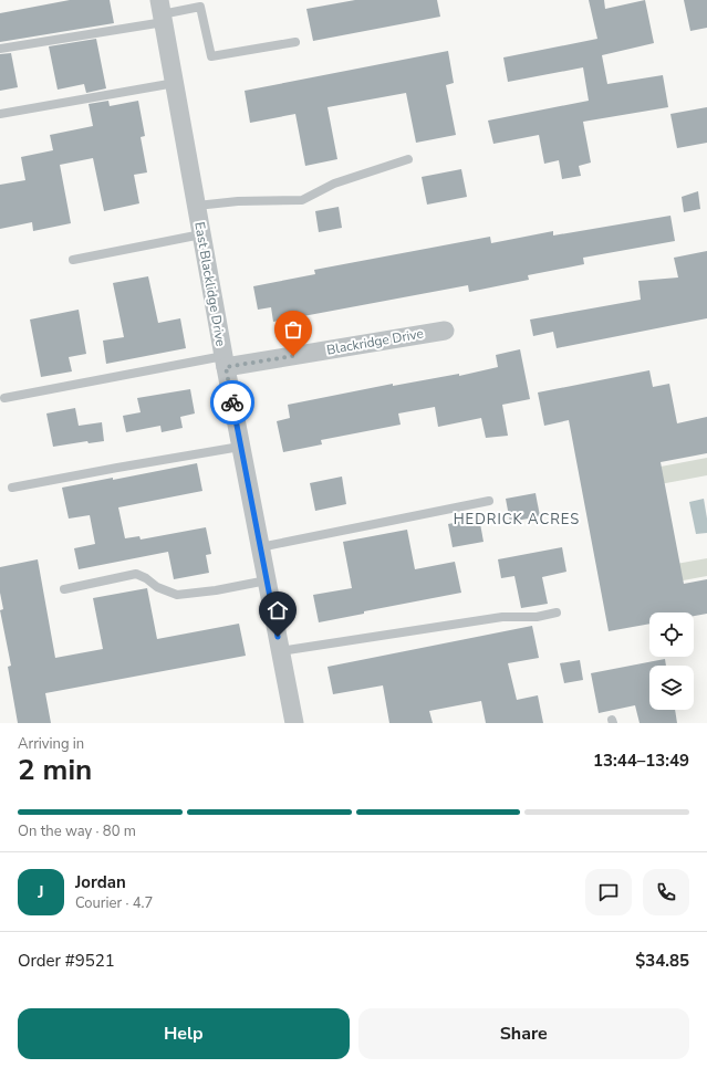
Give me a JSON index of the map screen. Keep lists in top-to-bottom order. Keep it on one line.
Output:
{"streets":{"street":["East Blacklidge Drive","Blackridge Drive"]},"crossings":[["East Blacklidge Drive","Blackridge Drive"]],"districts":["HEDRICK ACRES"],"page":{"heading":["2 min","Arriving in","13:44–13:49"],"panel":["Jordan","Courier · 4.7","Order #9521","$34.85"],"bar":"On the way · 80 m","round":"J","buttons":["Help","Share"]}}
